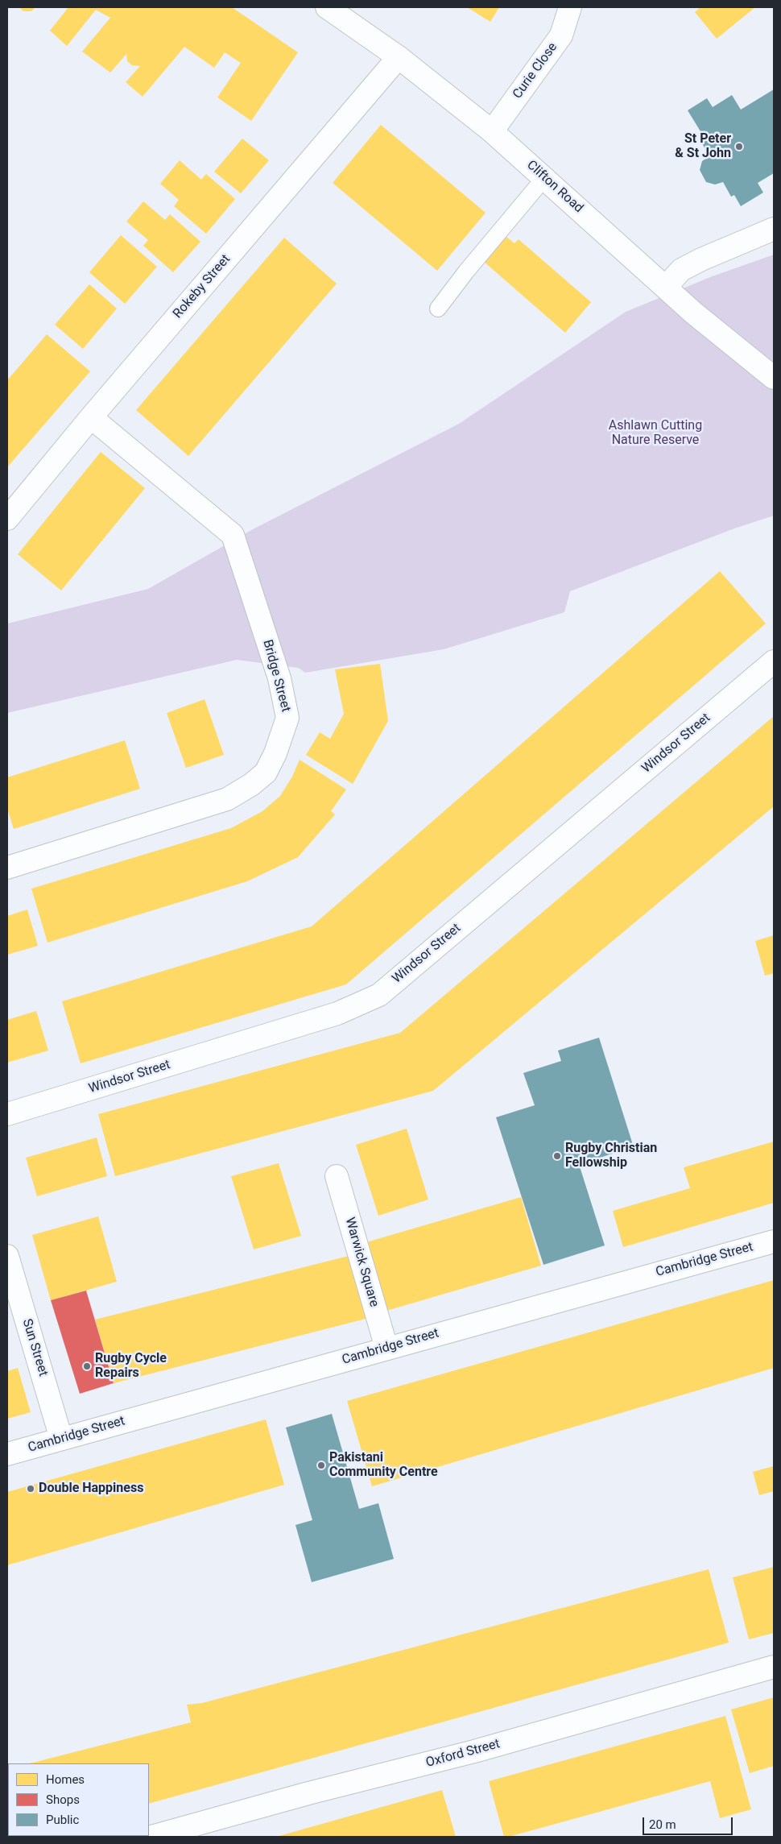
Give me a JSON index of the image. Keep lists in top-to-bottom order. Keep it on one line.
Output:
{"streets":{"street":["Curie Close","Clifton Road","Rokeby Street","Bridge Street","Windsor Street","Cambridge Street","Warwick Square","Sun Street","Oxford Street"]},"crossings":[["Curie Close","Clifton Road"],["Clifton Road","Rokeby Street"],["Rokeby Street","Bridge Street"],["Cambridge Street","Warwick Square"],["Cambridge Street","Sun Street"]],"parks":["Ashlawn Cutting Nature Reserve"],"places":["St Peter & St John","Rugby Christian Fellowship","Rugby Cycle Repairs","Pakistani Community Centre","Double Happiness"],"legend":["Homes","Shops","Public"],"scale_bar":"20 m"}
